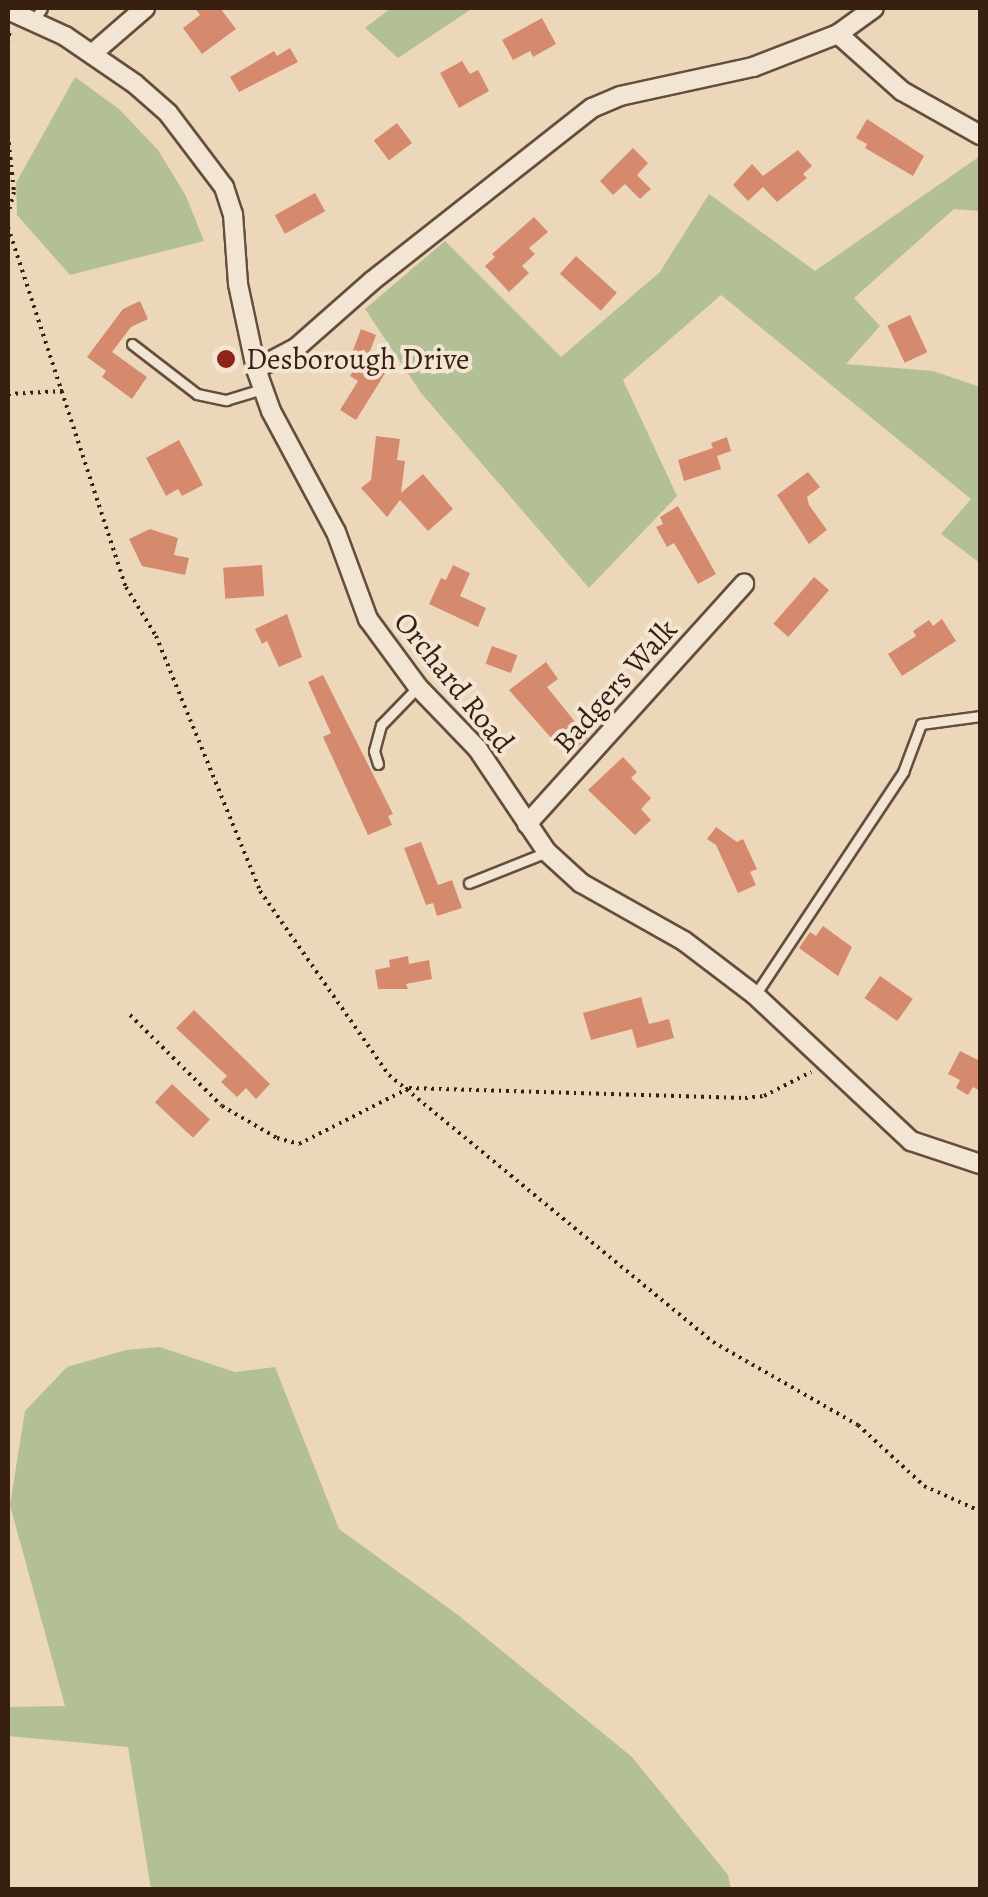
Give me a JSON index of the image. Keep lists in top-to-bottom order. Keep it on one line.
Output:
{"streets":{"street":["Orchard Road","Badgers Walk"]},"crossings":[["Orchard Road","Badgers Walk"]],"places":["Desborough Drive"]}
